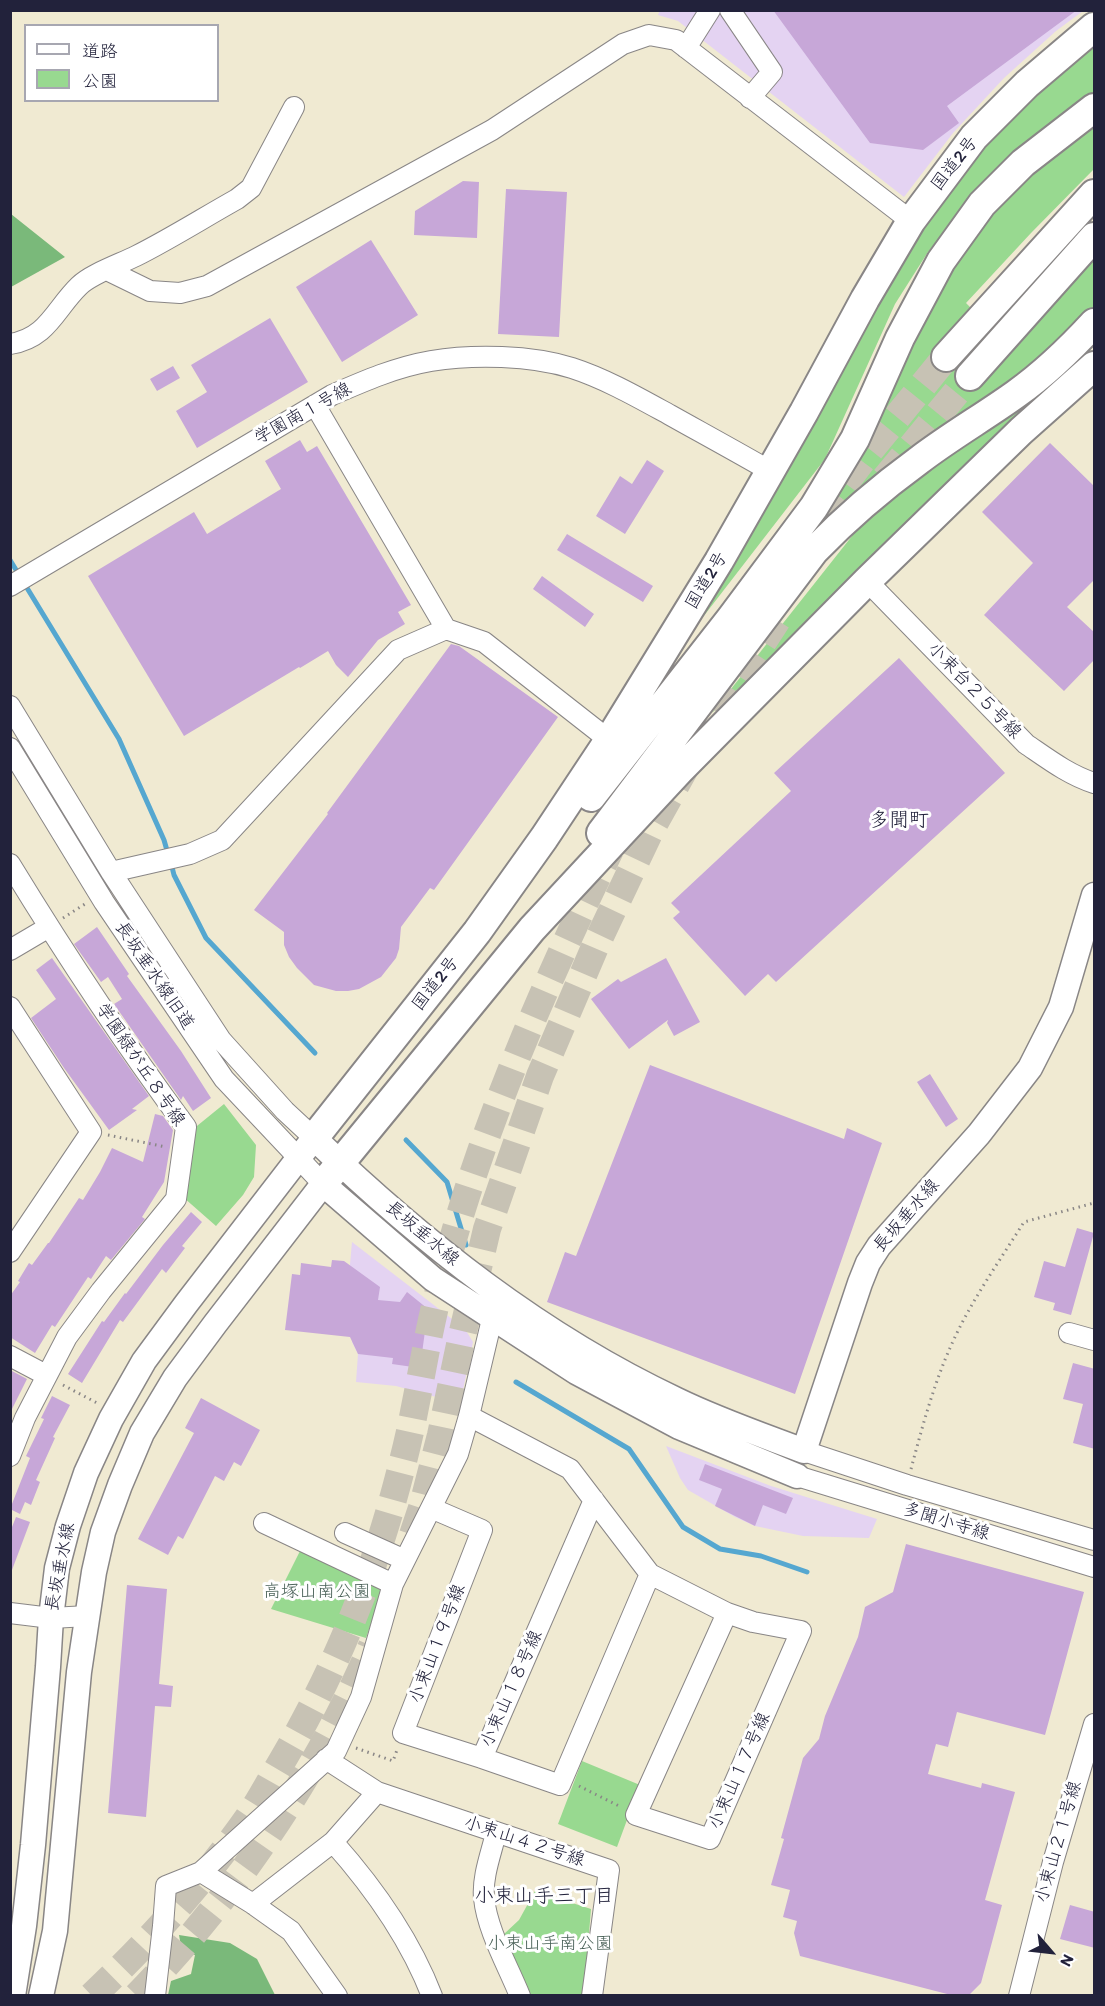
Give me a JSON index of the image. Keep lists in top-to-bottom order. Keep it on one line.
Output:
{"streets":{"highway":["国道2号"],"main road":["長坂垂水線"],"street":["学園南１号線","小束台２５号線","長坂垂水線旧道","学園緑が丘８号線","多聞小寺線","小束山１９号線","小束山１８号線","小束山１７号線","小束山４２号線","小束山２１号線"]},"crossings":[["国道2号","学園南１号線"],["国道2号","長坂垂水線旧道"],["国道2号","長坂垂水線"],["長坂垂水線旧道","長坂垂水線"],["長坂垂水線","多聞小寺線"],["小束山１９号線","小束山１８号線"],["小束山１８号線","小束山１７号線"]],"districts":["多聞町","小束山手三丁目"],"parks":["高塚山南公園","小束山手南公園"],"legend":["道路","公園"],"north":"bottom right"}
